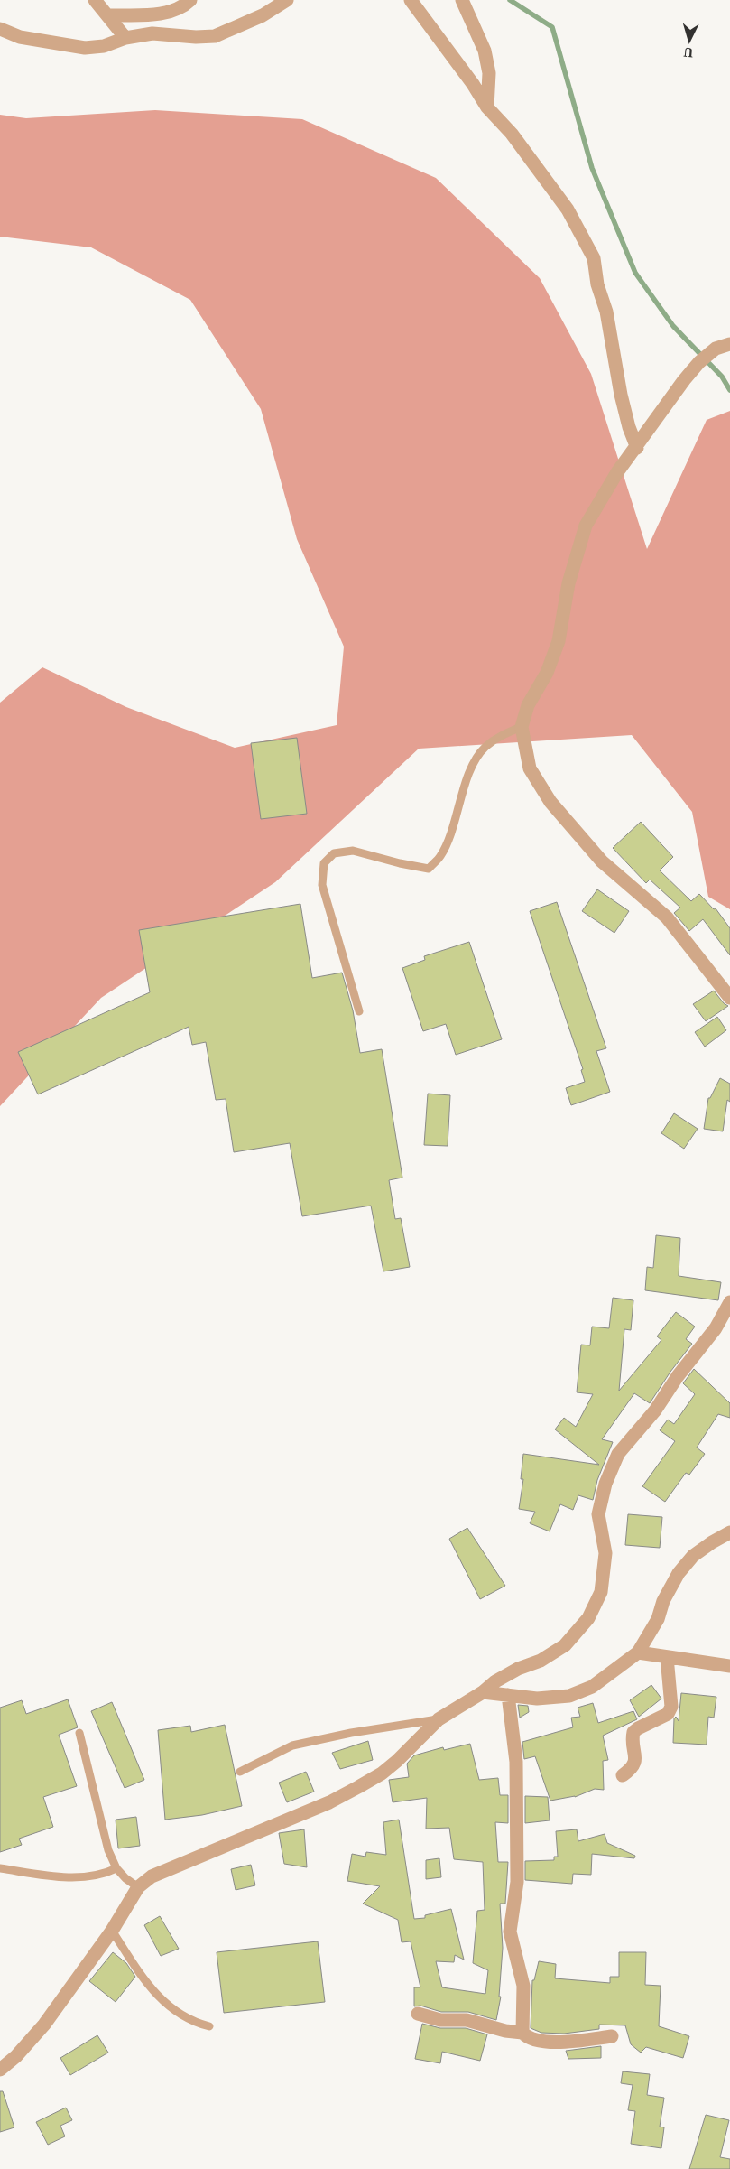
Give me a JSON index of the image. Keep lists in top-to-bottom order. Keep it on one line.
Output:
{"north":"bottom"}
